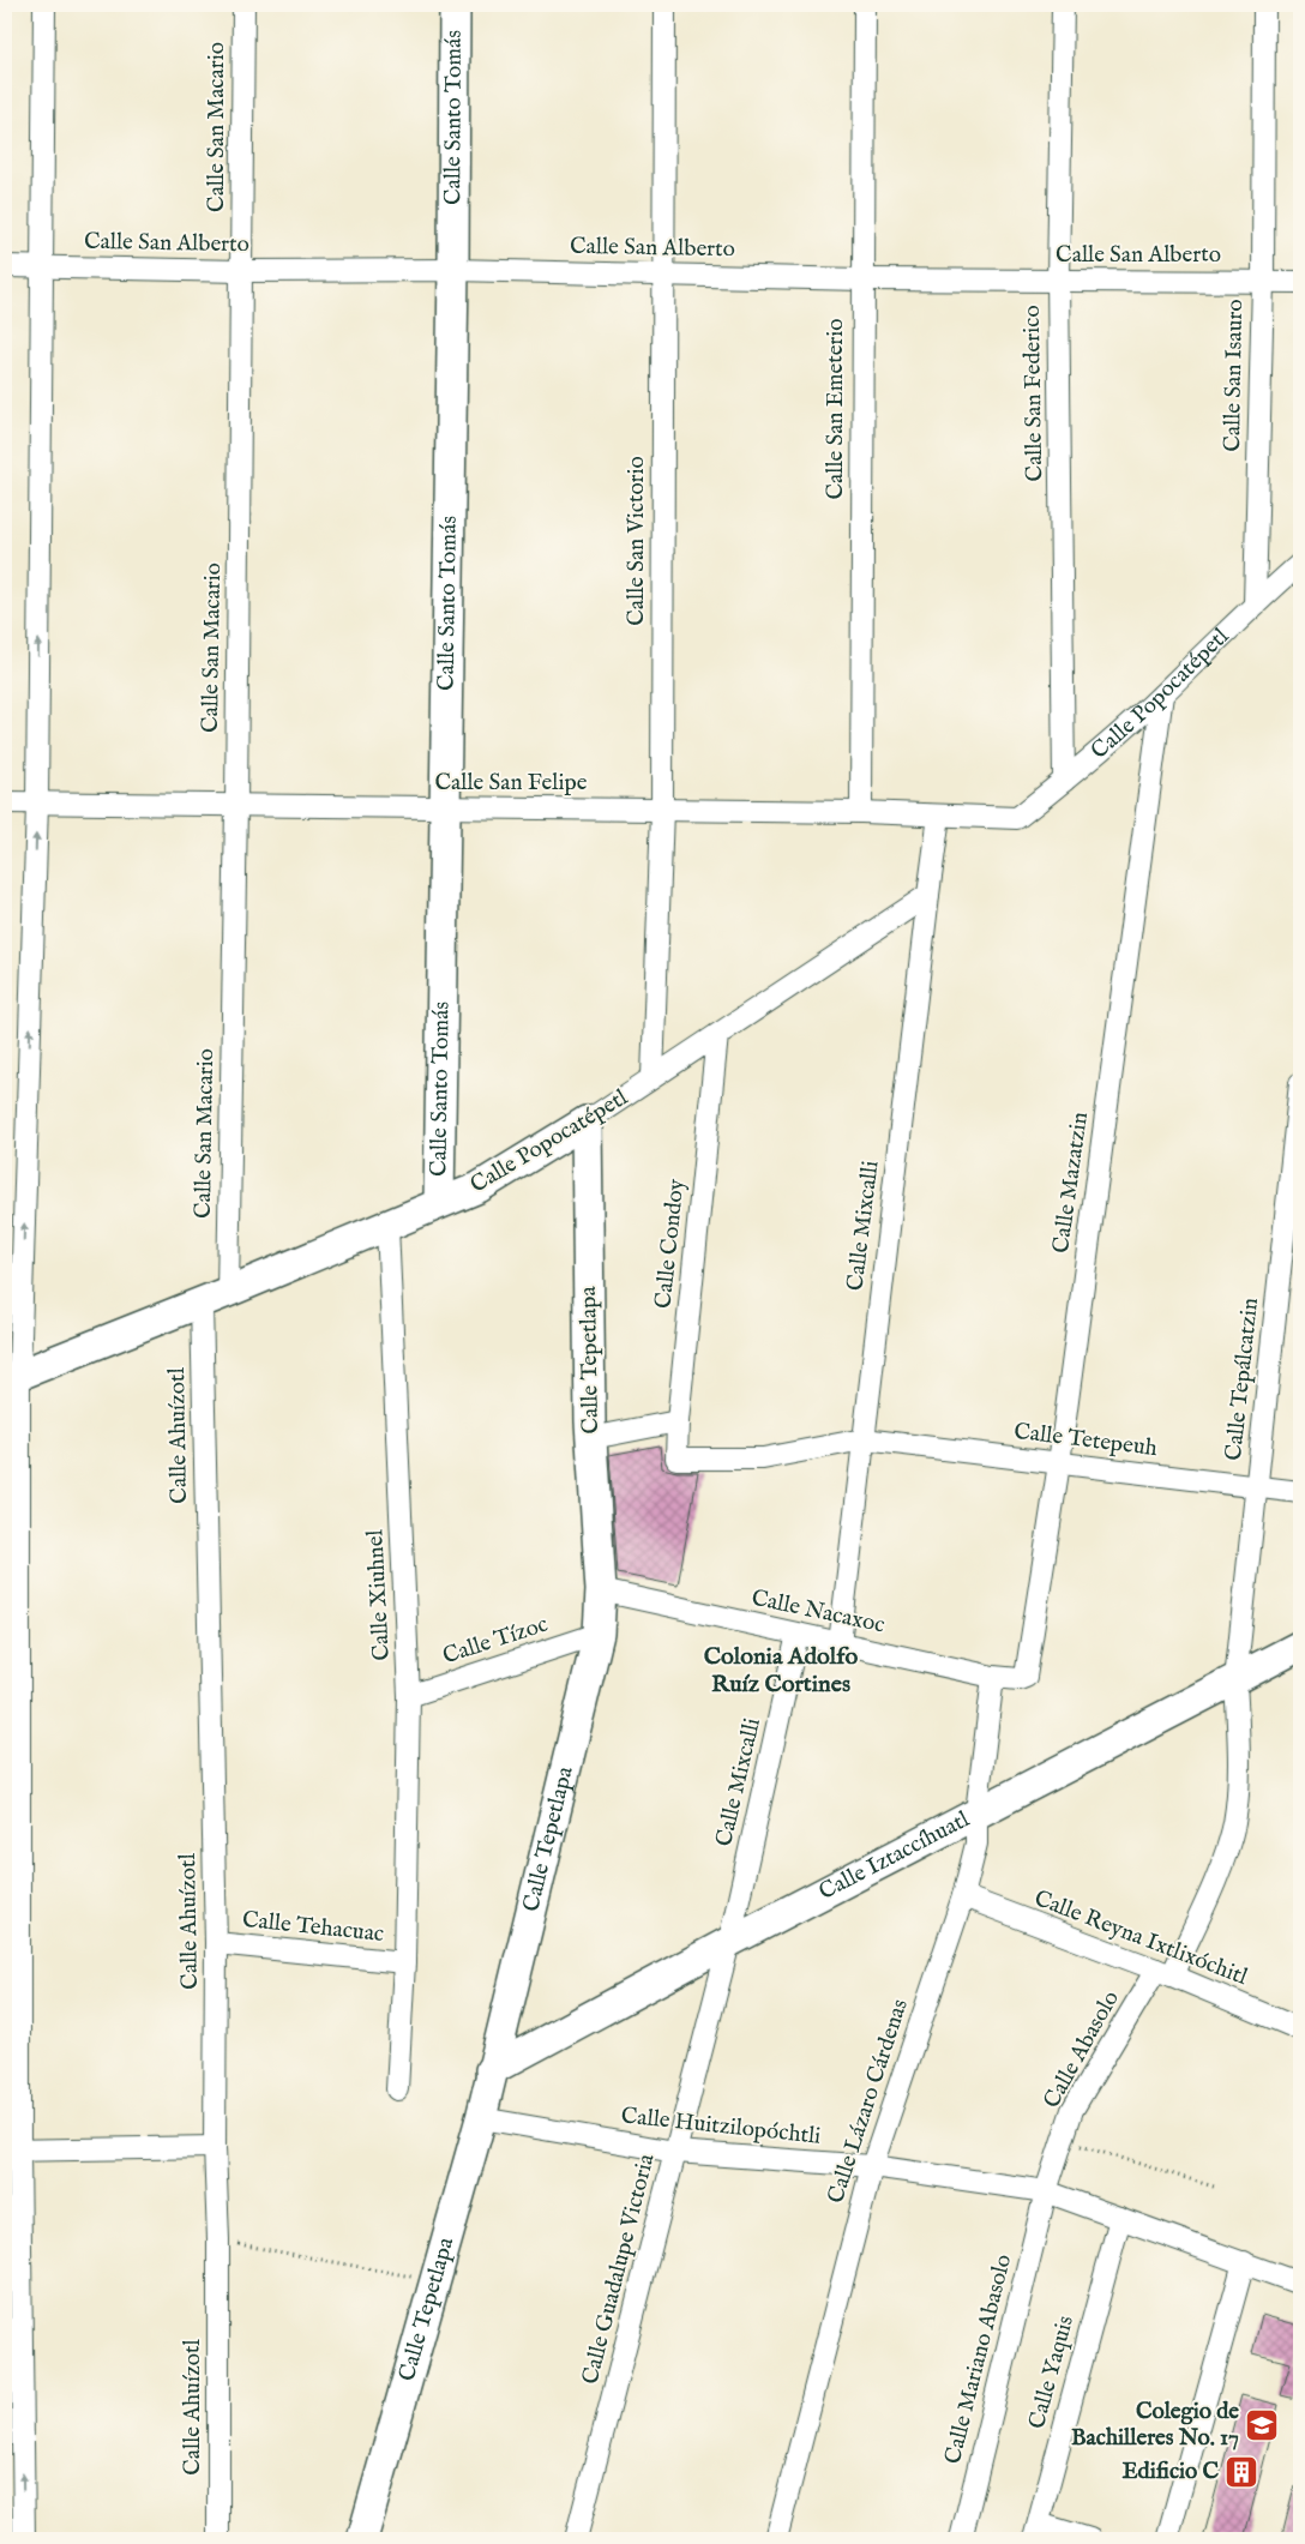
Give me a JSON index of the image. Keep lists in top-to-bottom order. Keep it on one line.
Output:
{"streets":{"street":["Calle Santo Tomás","Calle San Macario","Calle San Alberto","Calle San Isauro","Calle San Federico","Calle San Emeterio","Calle San Victorio","Calle Popocatépetl","Calle San Felipe","Calle Mazatzin","Calle Mixcalli","Calle Condoy","Calle Tepetlapa","Calle Tepálcatzin","Calle Ahuízotl","Calle Tetepeuh","Calle Xiuhnel","Calle Nacaxoc","Calle Tízoc","Calle Iztaccíhuatl","Calle Tehacuac","Calle Reyna Ixtlixóchitl","Calle Abasolo","Calle Lázaro Cárdenas","Calle Huitzilopóchtli","Calle Guadalupe Victoria","Calle Mariano Abasolo","Calle Yaquis"]},"crossings":[["Calle Santo Tomás","Calle San Alberto"],["Calle Santo Tomás","Calle Popocatépetl"],["Calle Santo Tomás","Calle San Felipe"],["Calle San Macario","Calle San Alberto"],["Calle San Macario","Calle Popocatépetl"],["Calle San Macario","Calle San Felipe"],["Calle San Macario","Calle Ahuízotl"],["Calle San Alberto","Calle San Isauro"],["Calle San Alberto","Calle San Federico"],["Calle San Alberto","Calle San Emeterio"],["Calle San Alberto","Calle San Victorio"],["Calle San Isauro","Calle Popocatépetl"],["Calle San Federico","Calle Popocatépetl"],["Calle San Emeterio","Calle San Felipe"],["Calle San Victorio","Calle Popocatépetl"],["Calle San Victorio","Calle San Felipe"],["Calle Popocatépetl","Calle San Felipe"],["Calle Popocatépetl","Calle Mazatzin"],["Calle Popocatépetl","Calle Mixcalli"],["Calle Popocatépetl","Calle Condoy"],["Calle Popocatépetl","Calle Tepetlapa"],["Calle Popocatépetl","Calle Ahuízotl"],["Calle Popocatépetl","Calle Xiuhnel"],["Calle San Felipe","Calle Mixcalli"],["Calle Mazatzin","Calle Tetepeuh"],["Calle Mazatzin","Calle Nacaxoc"],["Calle Mixcalli","Calle Tetepeuh"],["Calle Mixcalli","Calle Nacaxoc"],["Calle Mixcalli","Calle Iztaccíhuatl"],["Calle Mixcalli","Calle Guadalupe Victoria"],["Calle Condoy","Calle Tetepeuh"],["Calle Tepetlapa","Calle Nacaxoc"],["Calle Tepetlapa","Calle Tízoc"],["Calle Tepetlapa","Calle Iztaccíhuatl"],["Calle Tepetlapa","Calle Huitzilopóchtli"],["Calle Tepálcatzin","Calle Tetepeuh"],["Calle Tepálcatzin","Calle Iztaccíhuatl"],["Calle Tepálcatzin","Calle Reyna Ixtlixóchitl"],["Calle Tepálcatzin","Calle Abasolo"],["Calle Ahuízotl","Calle Tehacuac"],["Calle Xiuhnel","Calle Tízoc"],["Calle Xiuhnel","Calle Tehacuac"],["Calle Nacaxoc","Calle Lázaro Cárdenas"],["Calle Iztaccíhuatl","Calle Lázaro Cárdenas"],["Calle Iztaccíhuatl","Calle Guadalupe Victoria"],["Calle Reyna Ixtlixóchitl","Calle Abasolo"],["Calle Reyna Ixtlixóchitl","Calle Lázaro Cárdenas"],["Calle Abasolo","Calle Huitzilopóchtli"],["Calle Abasolo","Calle Mariano Abasolo"],["Calle Lázaro Cárdenas","Calle Huitzilopóchtli"],["Calle Huitzilopóchtli","Calle Guadalupe Victoria"],["Calle Huitzilopóchtli","Calle Mariano Abasolo"],["Calle Huitzilopóchtli","Calle Yaquis"]],"districts":["Colonia Adolfo Ruíz Cortines"],"places":{"school or university":["Colegio de Bachilleres No. 17"],"building":["Edificio C"]}}
